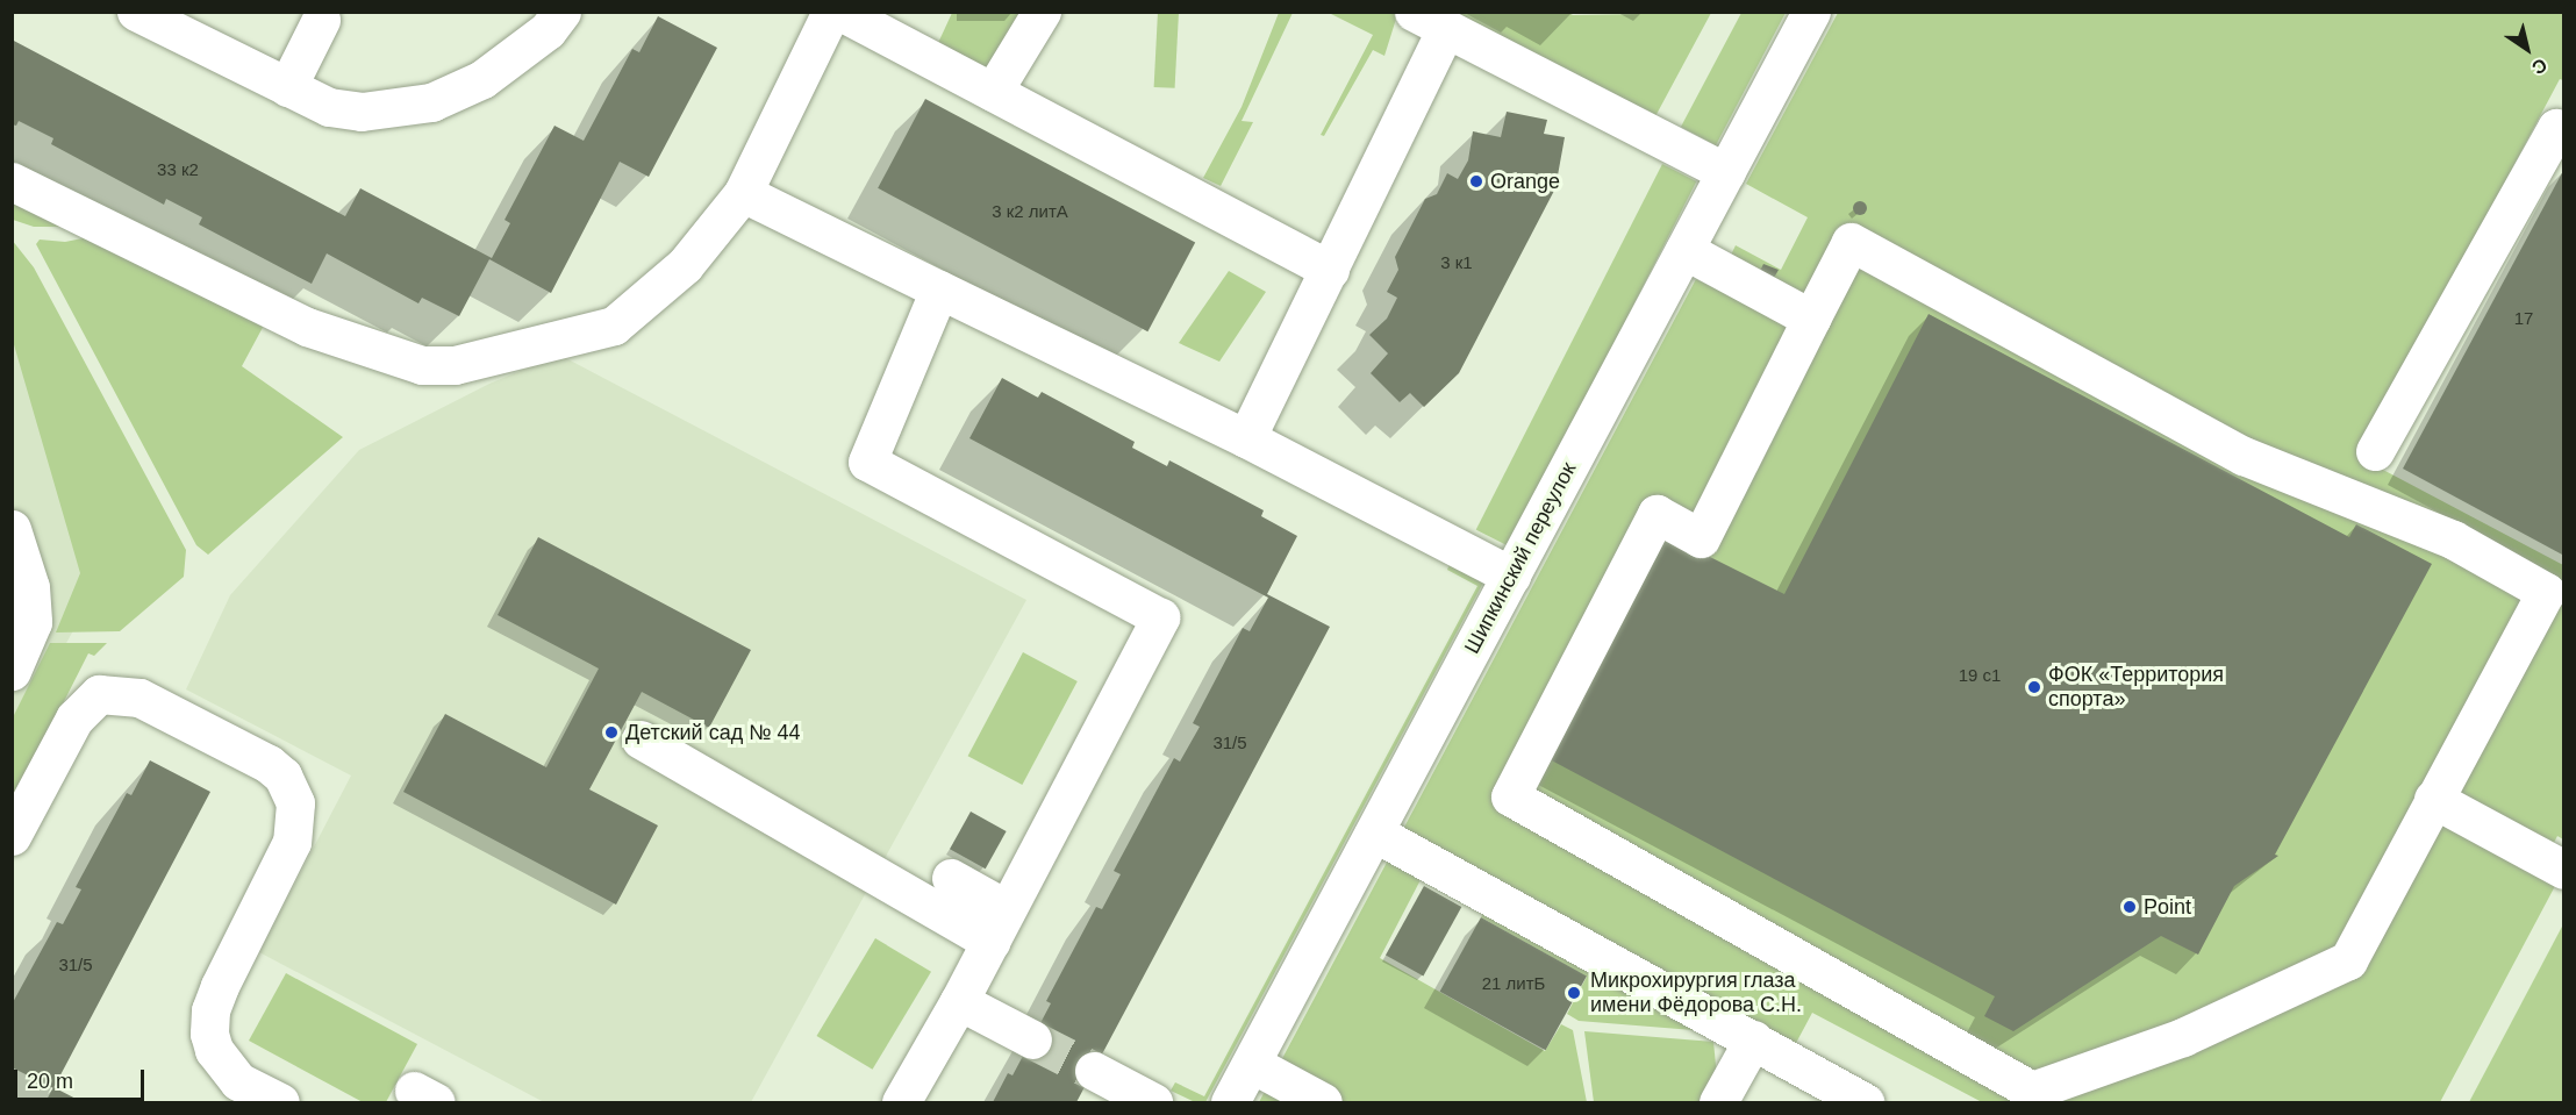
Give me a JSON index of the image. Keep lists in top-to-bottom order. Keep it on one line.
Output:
{"streets":{"street":["Шипкинский переулок"]},"places":["Orange","ФОК «Территория спорта»","Детский сад № 44","Point","Микрохирургия глаза имени Фёдорова С.Н."],"house_numbers":["33 к2","3 к2 литА","3 к1","17","19 с1","31/5","31/5","21 литБ"],"scale_bar":"20 m","north":"bottom right"}
